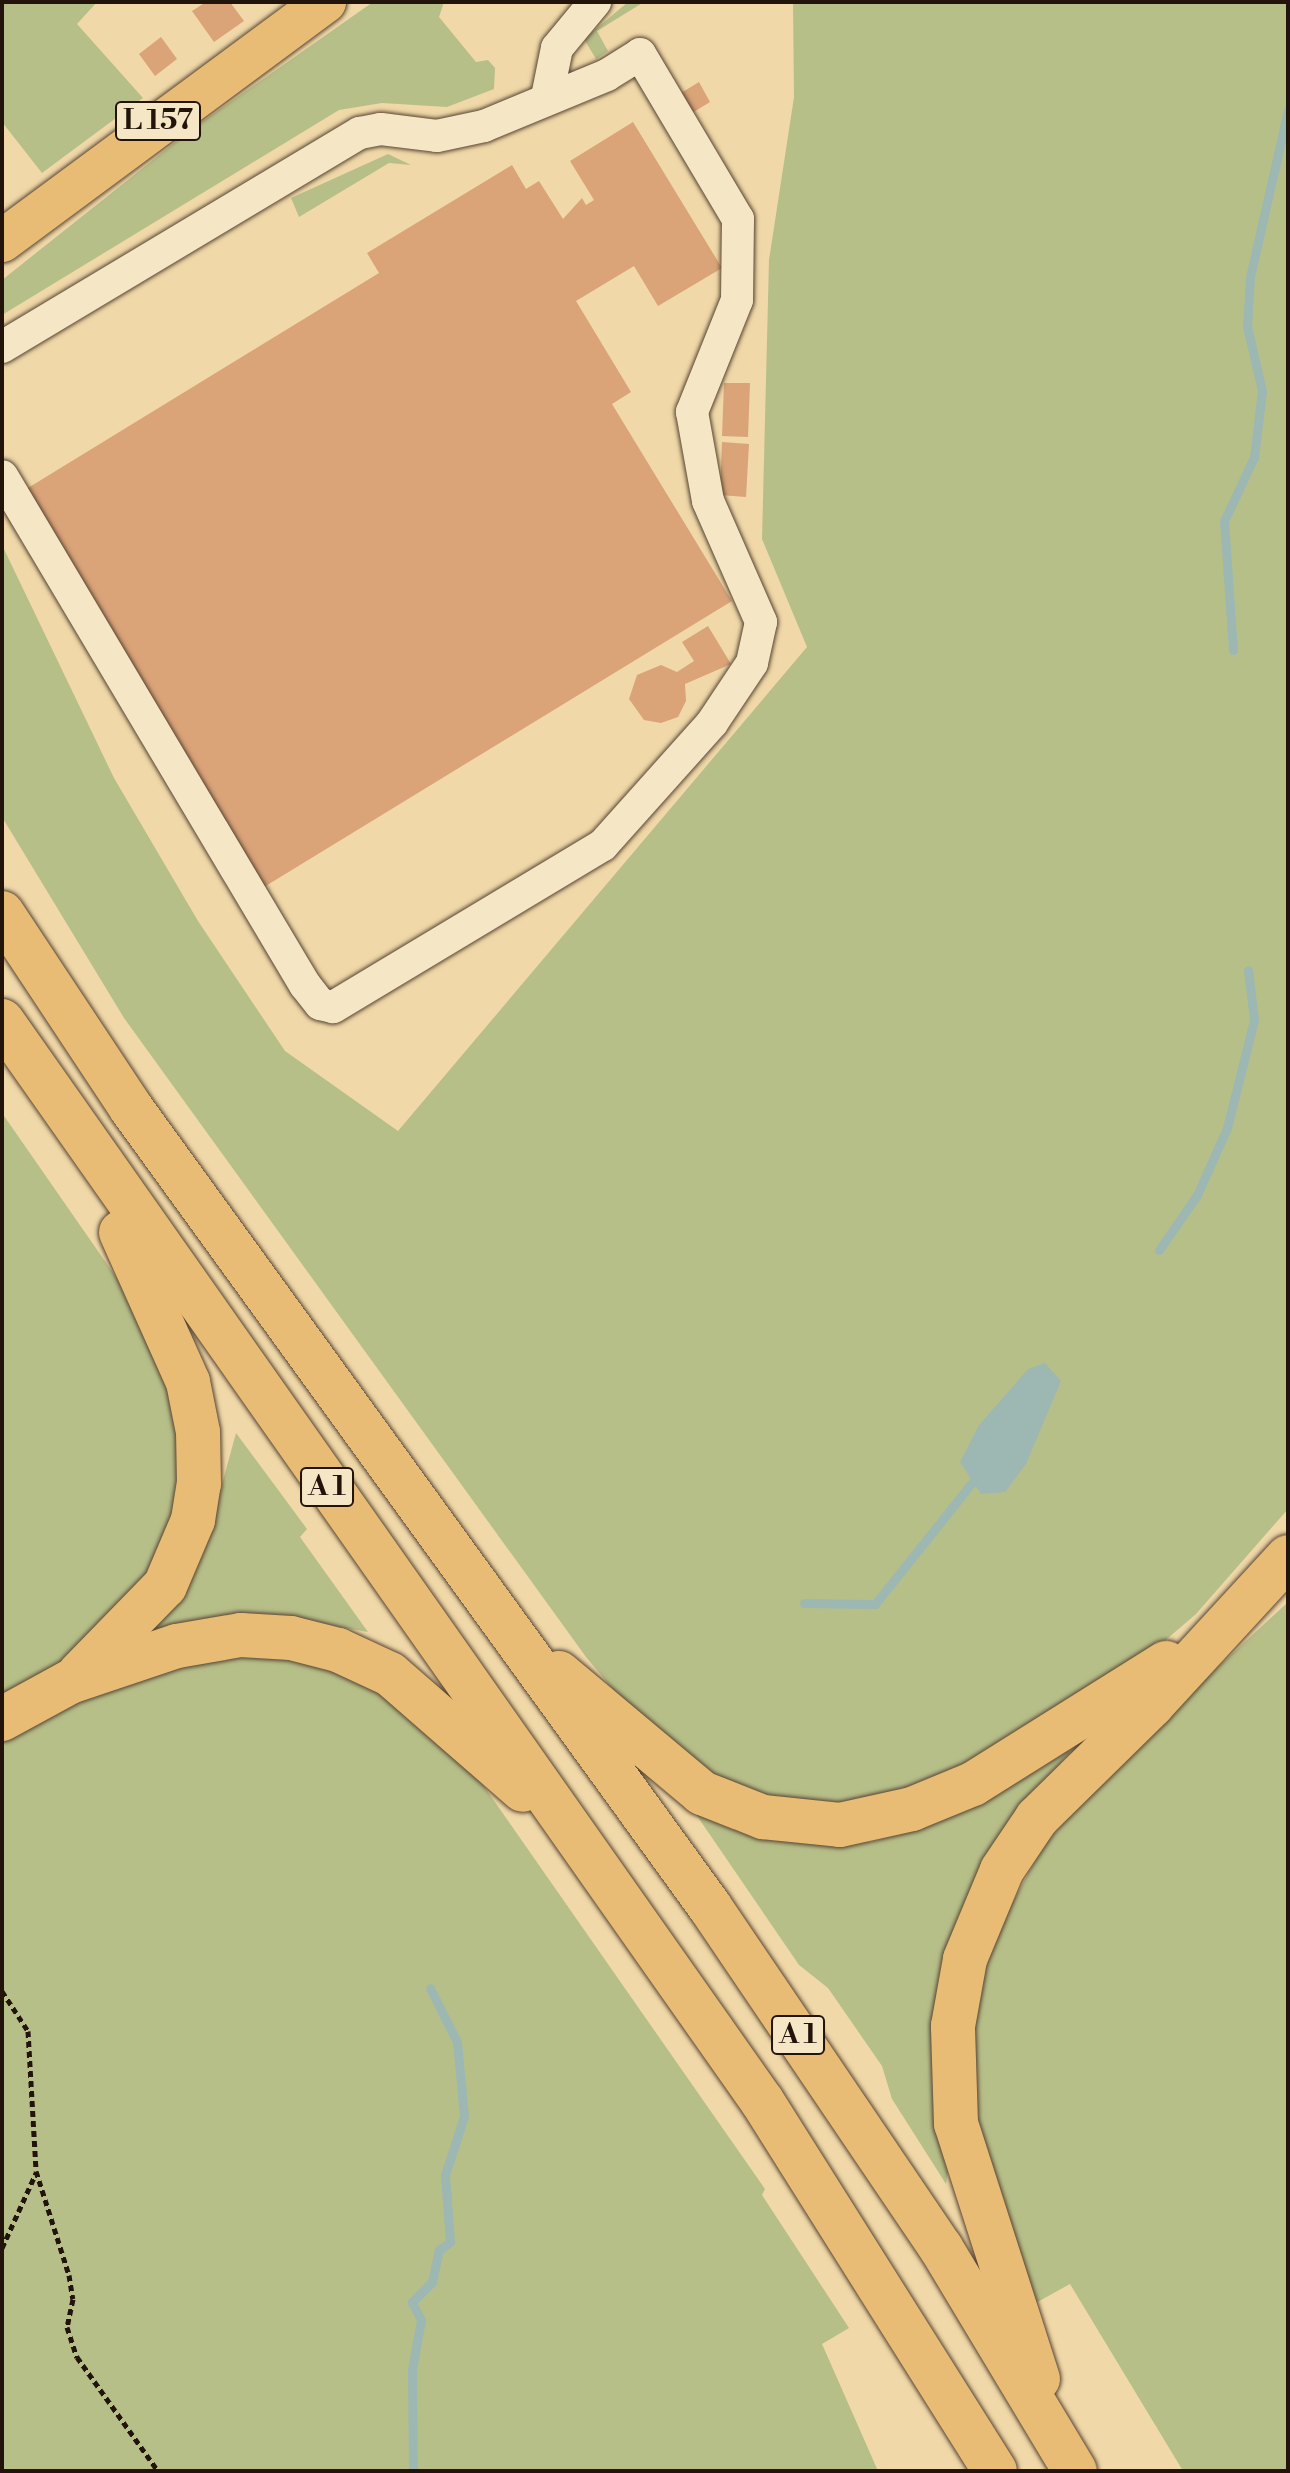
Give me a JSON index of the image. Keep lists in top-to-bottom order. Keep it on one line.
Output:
{"streets":{"highway":["A 1"],"main road":["L 157"]}}
